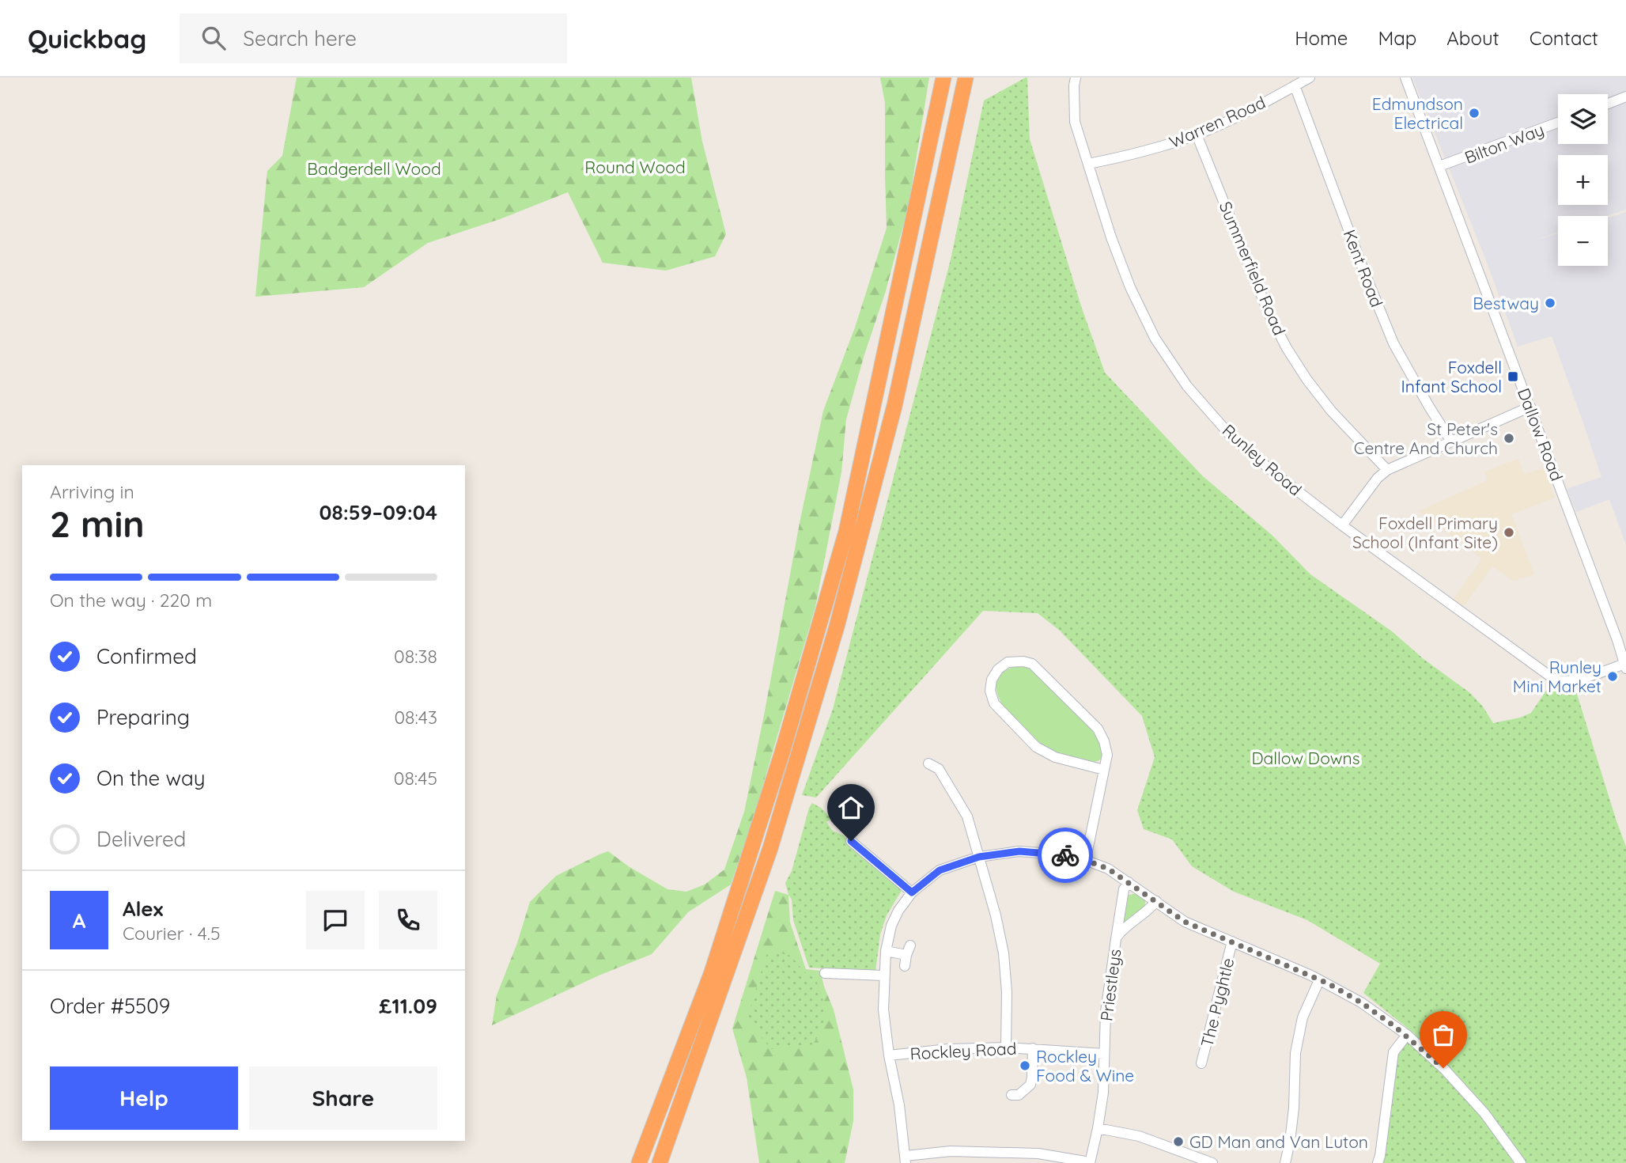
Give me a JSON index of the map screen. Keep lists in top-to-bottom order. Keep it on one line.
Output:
{"streets":{"street":["Warren Road","Bilton Way","Summerfield Road","Kent Road","Dallow Road","Runley Road","Priestleys","The Pyghtle","Rockley Road"]},"crossings":[["Warren Road","Summerfield Road"],["Warren Road","Kent Road"],["Warren Road","Runley Road"],["Bilton Way","Dallow Road"],["Dallow Road","Runley Road"],["Priestleys","Rockley Road"]],"parks":["Round Wood","Badgerdell Wood","Dallow Downs"],"places":{"other":["Edmundson Electrical","Bestway","St Peter's Centre And Church","Foxdell Primary School (Infant Site)","Runley Mini Market","Rockley Food & Wine","GD Man and Van Luton"],"transit":["Foxdell Infant School"]},"page":{"header":"Quickbag","search":"Search here","nav":["Home","Map","About","Contact"],"map_buttons":["+","−"],"heading":["2 min","Arriving in","08:59–09:04"],"panel":["Alex","Courier · 4.5","Order #5509","£11.09"],"bar":"On the way · 220 m","list":[["Confirmed","08:38"],["Preparing","08:43"],["On the way","08:45"],"Delivered"],"round":"A","buttons":["Help","Share"]}}
